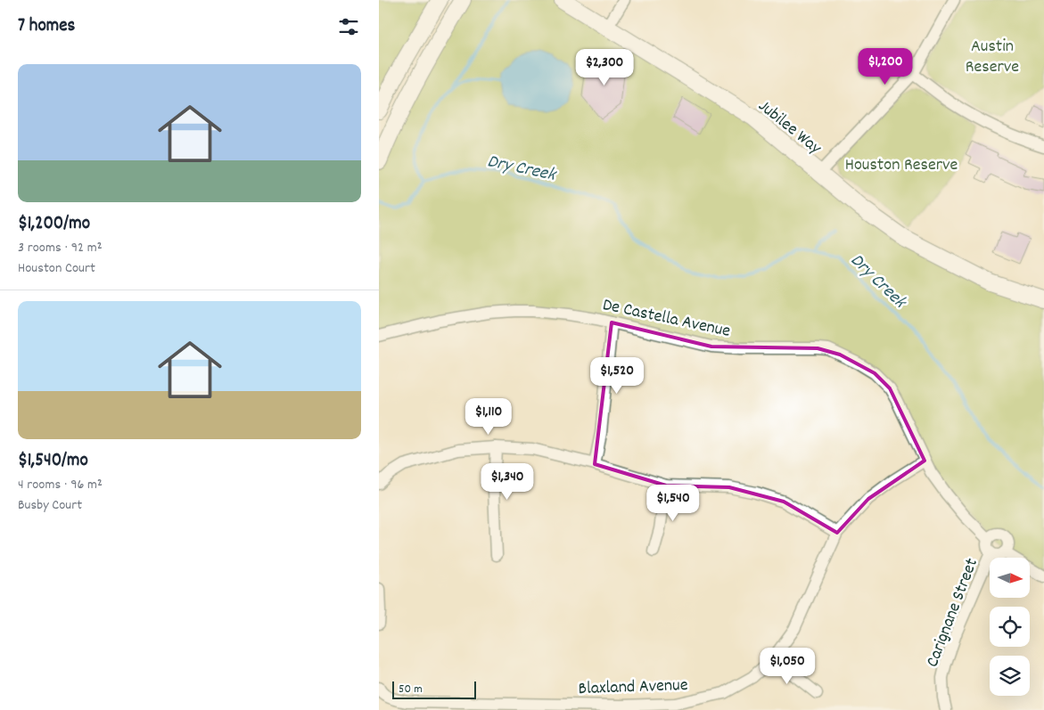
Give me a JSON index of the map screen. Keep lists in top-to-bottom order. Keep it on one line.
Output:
{"streets":{"street":["Jubilee Way","De Castella Avenue","Carignane Street","Blaxland Avenue"]},"crossings":[["De Castella Avenue","Carignane Street"],["De Castella Avenue","Blaxland Avenue"]],"water":["Dry Creek"],"parks":["Austin Reserve","Houston Reserve"],"scale_bar":"50 m","north":"right","page":{"heading":"7 homes","price":["$1,200","$2,300","$1,520","$1,110","$1,340","$1,540","$1,050"],"list":[{"name":"$1,200/mo","note":"3 rooms · 92 m² · Houston Court"},{"name":"$1,540/mo","note":"4 rooms · 96 m² · Busby Court"}],"scale":"50 m"}}
